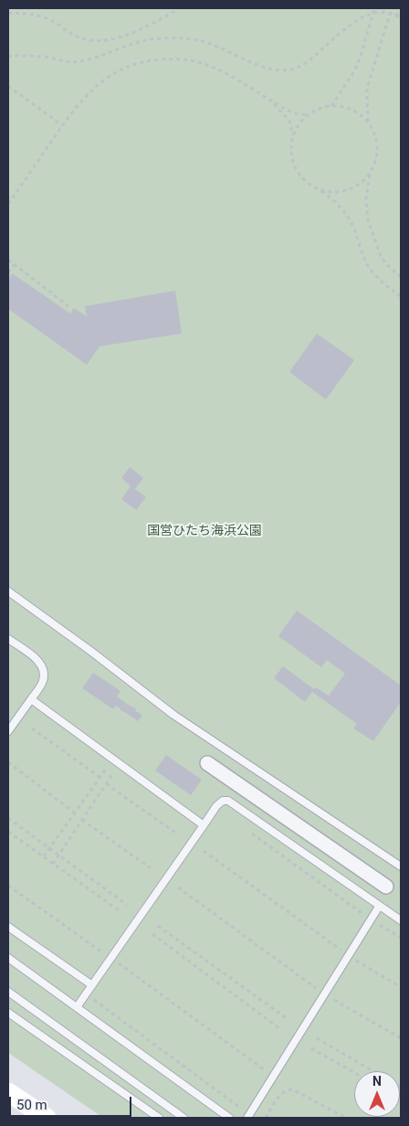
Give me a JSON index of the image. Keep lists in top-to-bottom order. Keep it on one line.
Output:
{"parks":["国営ひたち海浜公園"],"scale_bar":"50 m","north":"top"}
